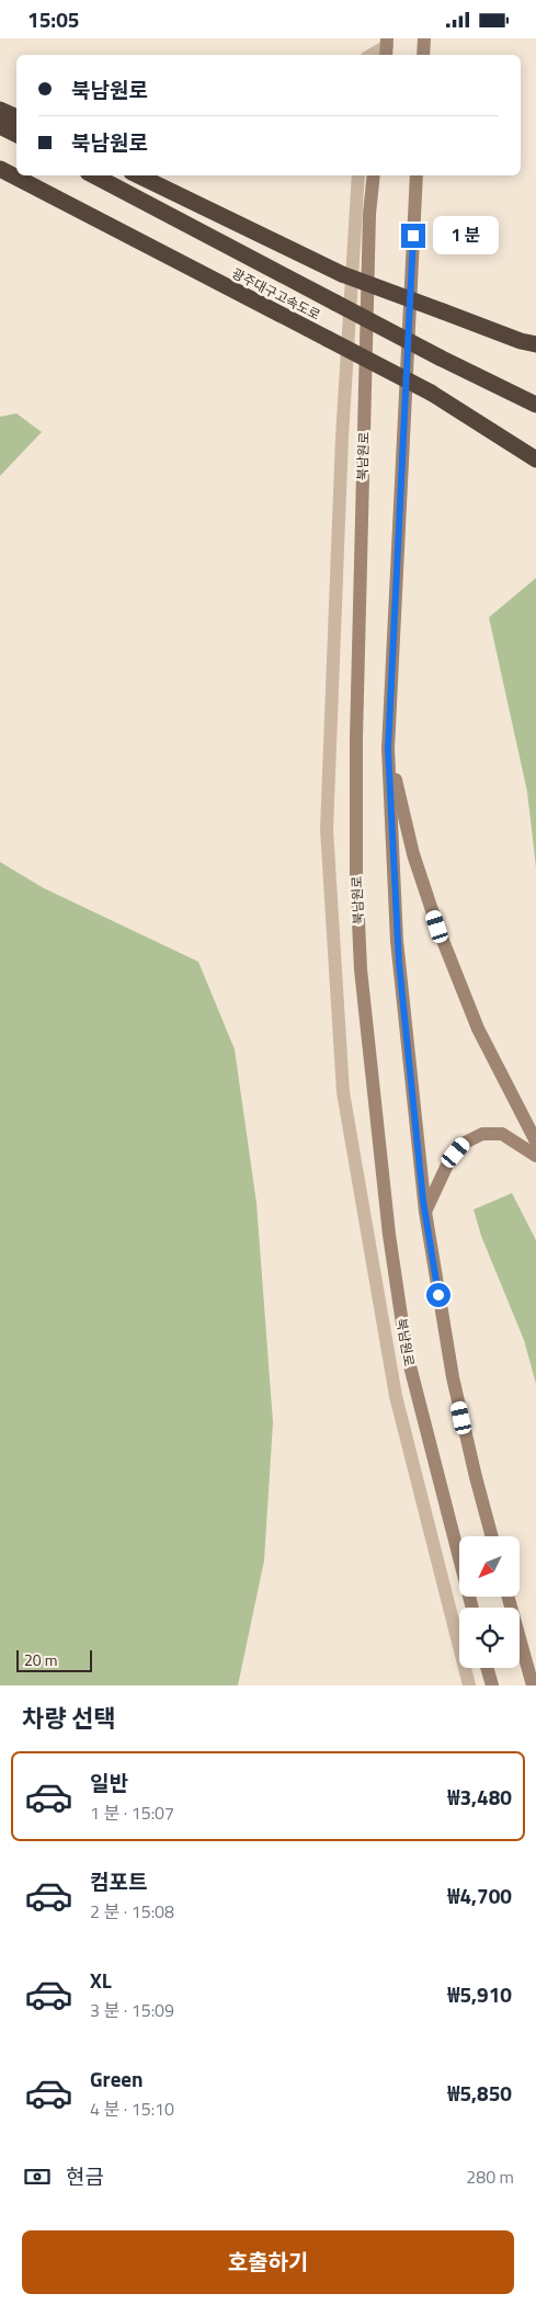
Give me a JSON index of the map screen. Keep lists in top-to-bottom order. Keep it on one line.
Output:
{"streets":{"highway":["광주대구고속도로"],"street":["북남원로"]},"scale_bar":"20 m","north":"bottom left","page":{"status":"15:05","banner":["북남원로","북남원로"],"bubble":"1 분","scale":"20 m","heading":"차량 선택","list":[{"name":"일반","note":"1 분 · 15:07","value":"₩3,480"},{"name":"컴포트","note":"2 분 · 15:08","value":"₩4,700"},{"name":"XL","note":"3 분 · 15:09","value":"₩5,910"},{"name":"Green","note":"4 분 · 15:10","value":"₩5,850"}],"pay":["현금","280 m"],"buttons":"호출하기"}}
